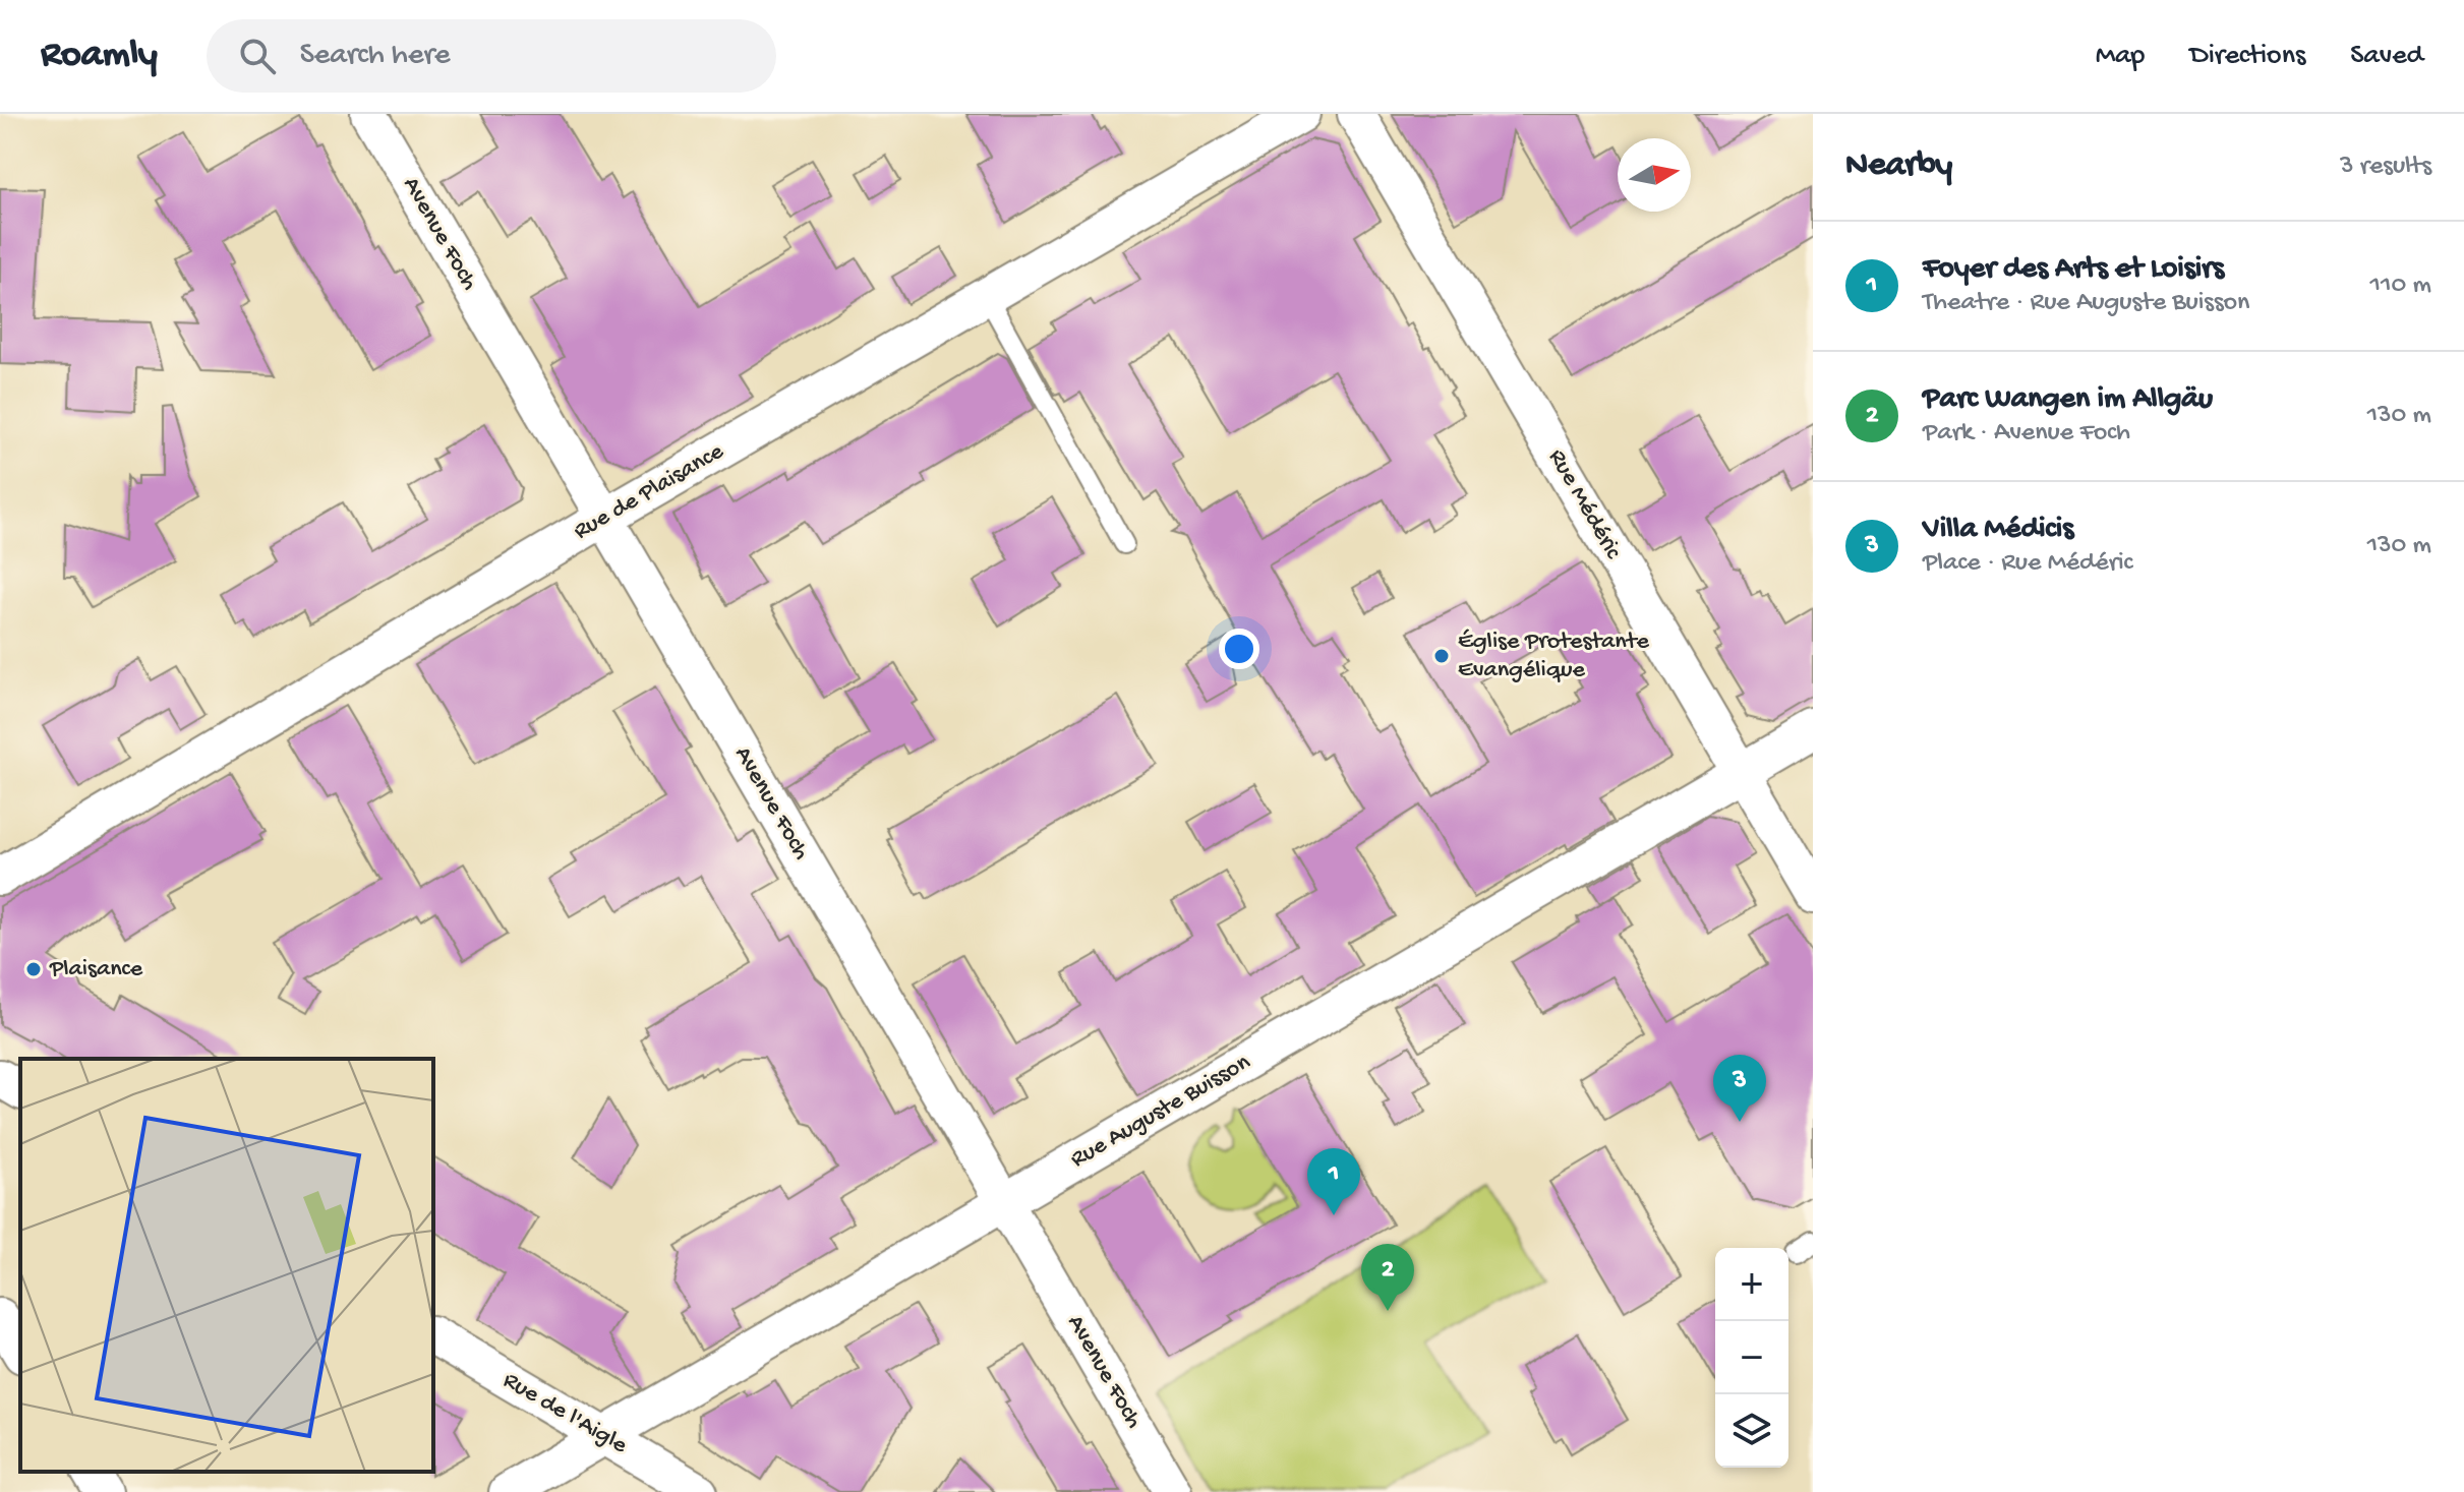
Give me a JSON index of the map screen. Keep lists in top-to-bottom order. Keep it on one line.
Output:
{"streets":{"street":["Avenue Foch","Rue de Plaisance","Rue Médéric","Rue Auguste Buisson","Rue de l'Aigle"]},"crossings":[["Avenue Foch","Rue de Plaisance"],["Avenue Foch","Rue Auguste Buisson"],["Rue Médéric","Rue Auguste Buisson"],["Rue Auguste Buisson","Rue de l'Aigle"]],"places":["Église Protestante Evangélique","Plaisance"],"north":"right","page":{"header":"Roamly","search":"Search here","nav":["Map","Directions","Saved"],"heading":["Nearby","3 results"],"list":[{"mark":"1","name":"Foyer des Arts et Loisirs","note":"Theatre · Rue Auguste Buisson","value":"110 m"},{"mark":"2","name":"Parc Wangen im Allgäu","note":"Park · Avenue Foch","value":"130 m"},{"mark":"3","name":"Villa Médicis","note":"Place · Rue Médéric","value":"130 m"}],"pins":["3","1","2"],"map_buttons":["+","−"]}}
